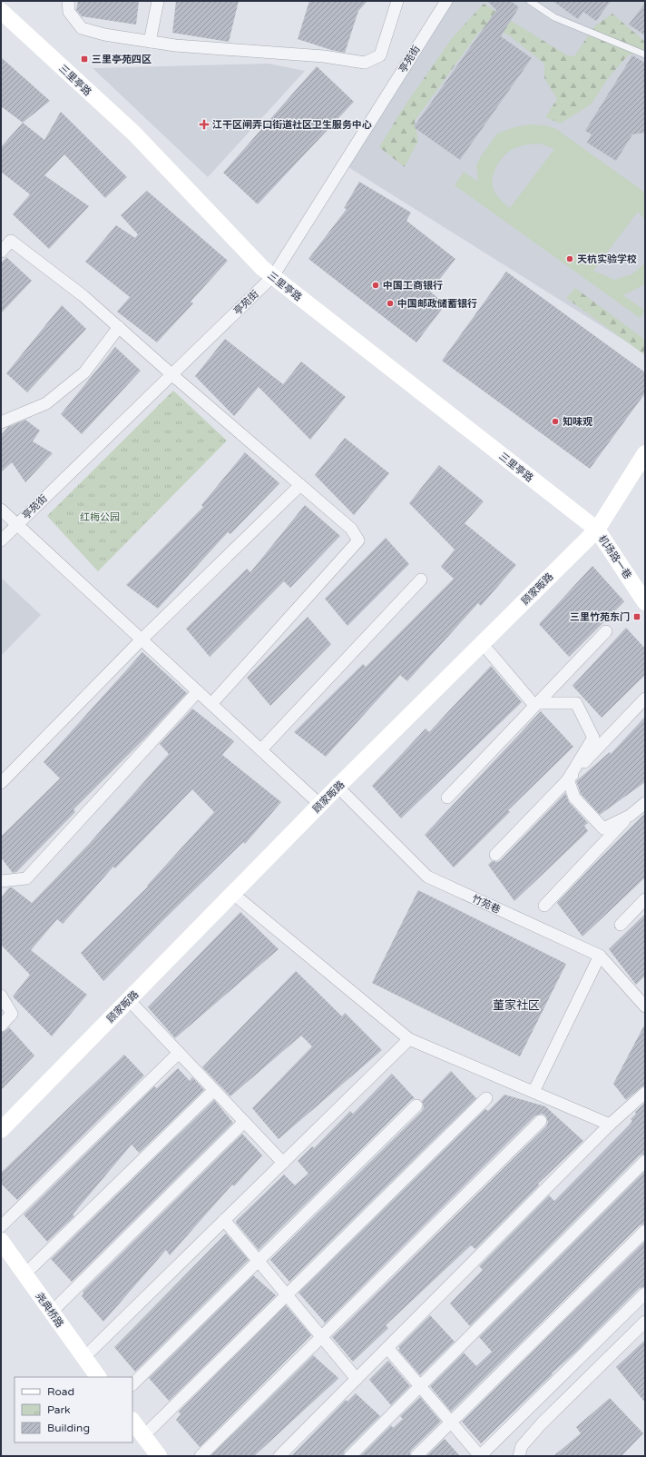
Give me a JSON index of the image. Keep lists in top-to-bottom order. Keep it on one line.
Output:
{"streets":{"street":["亭苑街","三里亭路","机场路一巷","顾家畈路","竹苑巷","尧典桥路"]},"crossings":[["亭苑街","三里亭路"],["三里亭路","机场路一巷"],["三里亭路","顾家畈路"],["机场路一巷","顾家畈路"],["顾家畈路","竹苑巷"]],"districts":["董家社区"],"parks":["红梅公园"],"places":{"transit":["三里亭苑四区","三里竹苑东门"],"health":["江干区闸弄口街道社区卫生服务中心"],"other":["天杭实验学校","中国工商银行","中国邮政储蓄银行","知味观"]},"legend":["Road","Park","Building"]}
